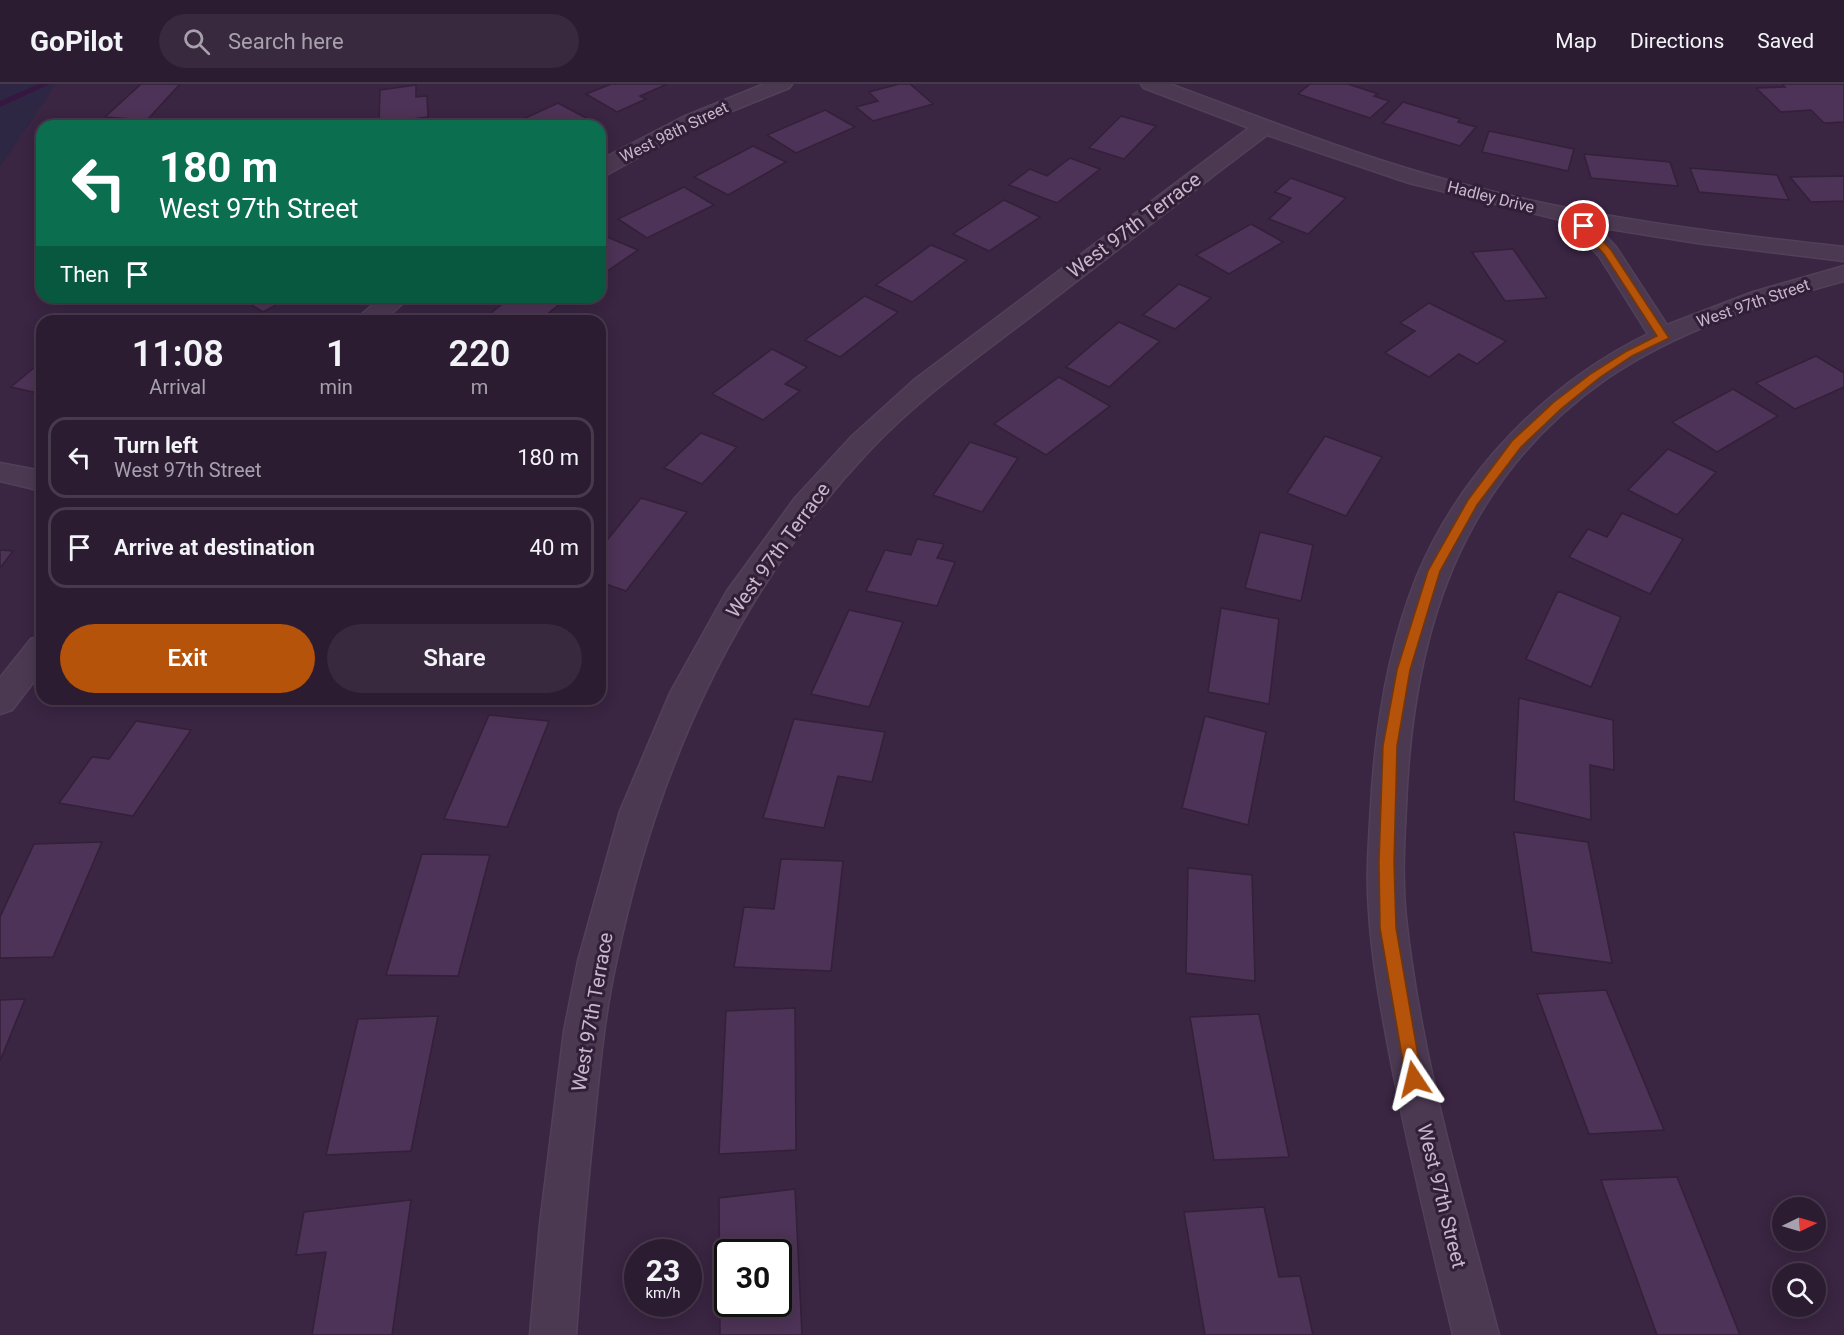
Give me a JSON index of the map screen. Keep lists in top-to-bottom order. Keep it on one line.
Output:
{"streets":{"street":["West 98th Street","Hadley Drive","West 97th Terrace","West 97th Street"]},"crossings":[["Hadley Drive","West 97th Terrace"]],"north":"right","page":{"header":"GoPilot","search":"Search here","nav":["Map","Directions","Saved"],"turn":["180 m","West 97th Street"],"then":"Then","eta":["11:08","Arrival","1","min","220","m"],"list":[{"name":"Turn left","note":"West 97th Street","value":"180 m"},{"name":"Arrive at destination","value":"40 m"}],"buttons":["Exit","Share"],"speed":"23 km/h","limit":"30"}}
